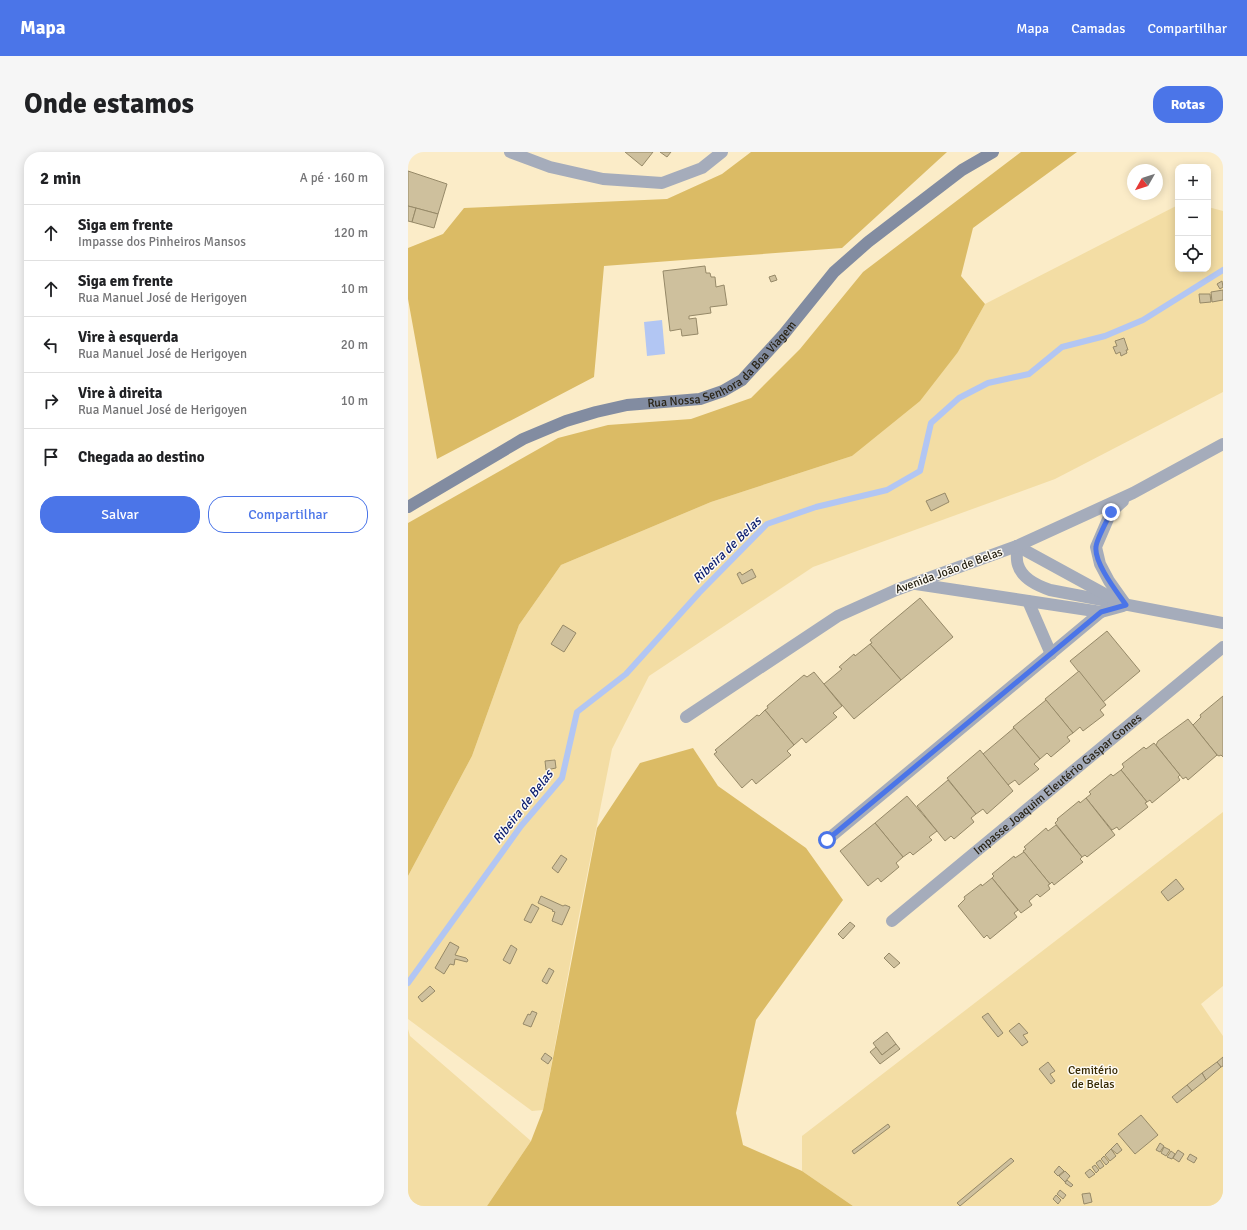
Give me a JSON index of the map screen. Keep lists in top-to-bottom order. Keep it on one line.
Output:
{"streets":{"main road":["Rua Nossa Senhora da Boa Viagem"],"street":["Avenida João de Belas","Impasse Joaquim Eleutério Gaspar Gomes"]},"water":["Ribeira de Belas"],"parks":["Cemitério de Belas"],"north":"bottom left","page":{"header":"Mapa","nav":["Mapa","Camadas","Compartilhar"],"buttons":["Rotas",["Salvar","Compartilhar"]],"title":"Onde estamos","heading":["2 min","A pé · 160 m"],"map_buttons":["+","−"],"list":[["Siga em frente","Impasse dos Pinheiros Mansos","120 m"],["Siga em frente","Rua Manuel José de Herigoyen","10 m"],["Vire à esquerda","Rua Manuel José de Herigoyen","20 m"],["Vire à direita","Rua Manuel José de Herigoyen","10 m"],"Chegada ao destino"]}}
